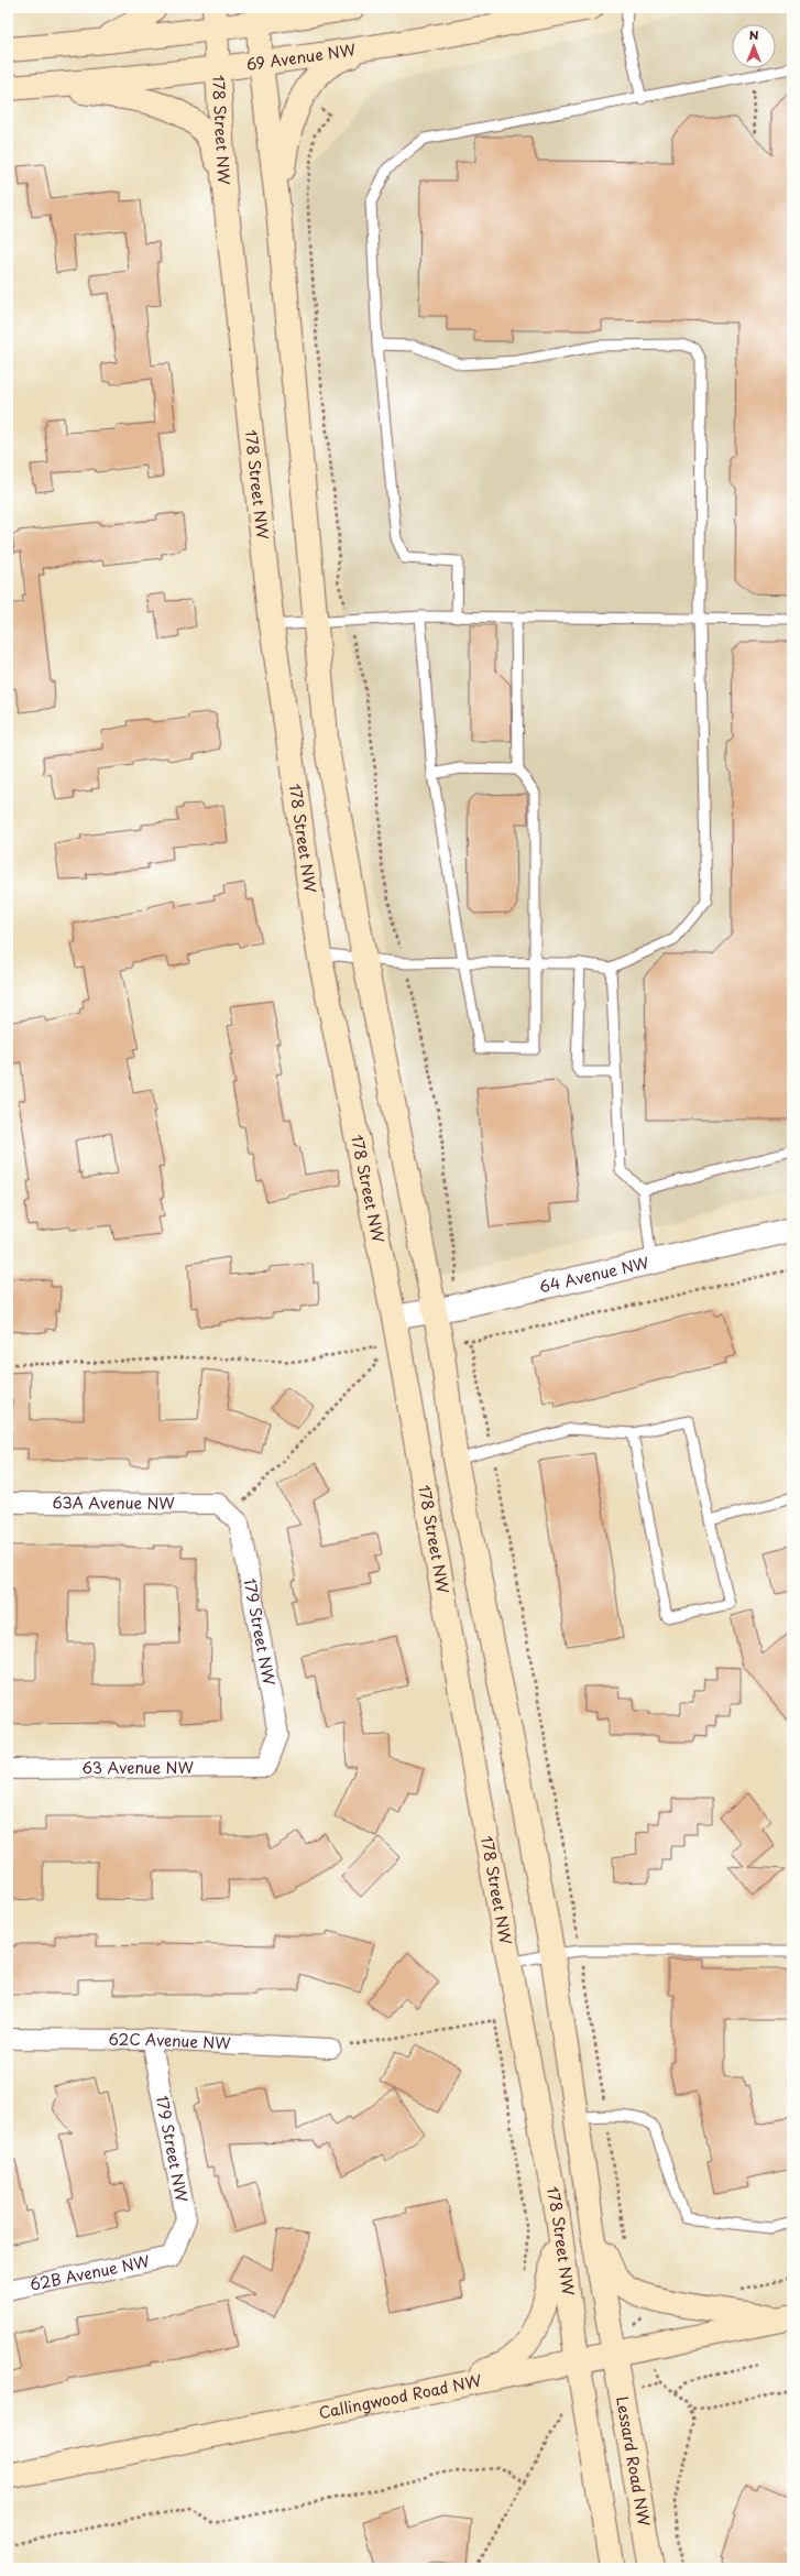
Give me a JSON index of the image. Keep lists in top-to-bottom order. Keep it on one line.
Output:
{"streets":{"main road":["69 Avenue NW","178 Street NW","Callingwood Road NW","Lessard Road NW"],"street":["64 Avenue NW","63A Avenue NW","179 Street NW","63 Avenue NW","62C Avenue NW","62B Avenue NW"]},"crossings":[["69 Avenue NW","178 Street NW"],["178 Street NW","64 Avenue NW"],["178 Street NW","Callingwood Road NW"],["63A Avenue NW","179 Street NW"],["179 Street NW","63 Avenue NW"],["179 Street NW","62C Avenue NW"],["179 Street NW","62B Avenue NW"],["Callingwood Road NW","Lessard Road NW"]],"north":"top"}
